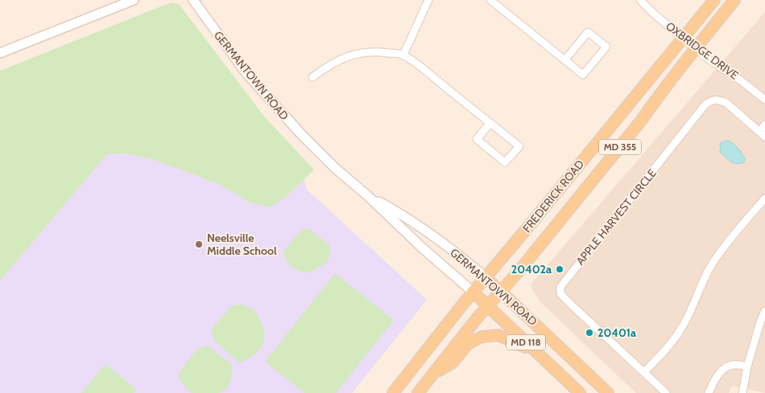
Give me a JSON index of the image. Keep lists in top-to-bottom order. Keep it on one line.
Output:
{"streets":{"main road":["GERMANTOWN ROAD","MD 355","FREDERICK ROAD","MD 118"],"street":["OXBRIDGE DRIVE","APPLE HARVEST CIRCLE"]},"crossings":[["OXBRIDGE DRIVE","FREDERICK ROAD"],["GERMANTOWN ROAD","FREDERICK ROAD"]],"places":["Neelsville Middle School","20402a","20401a"]}
